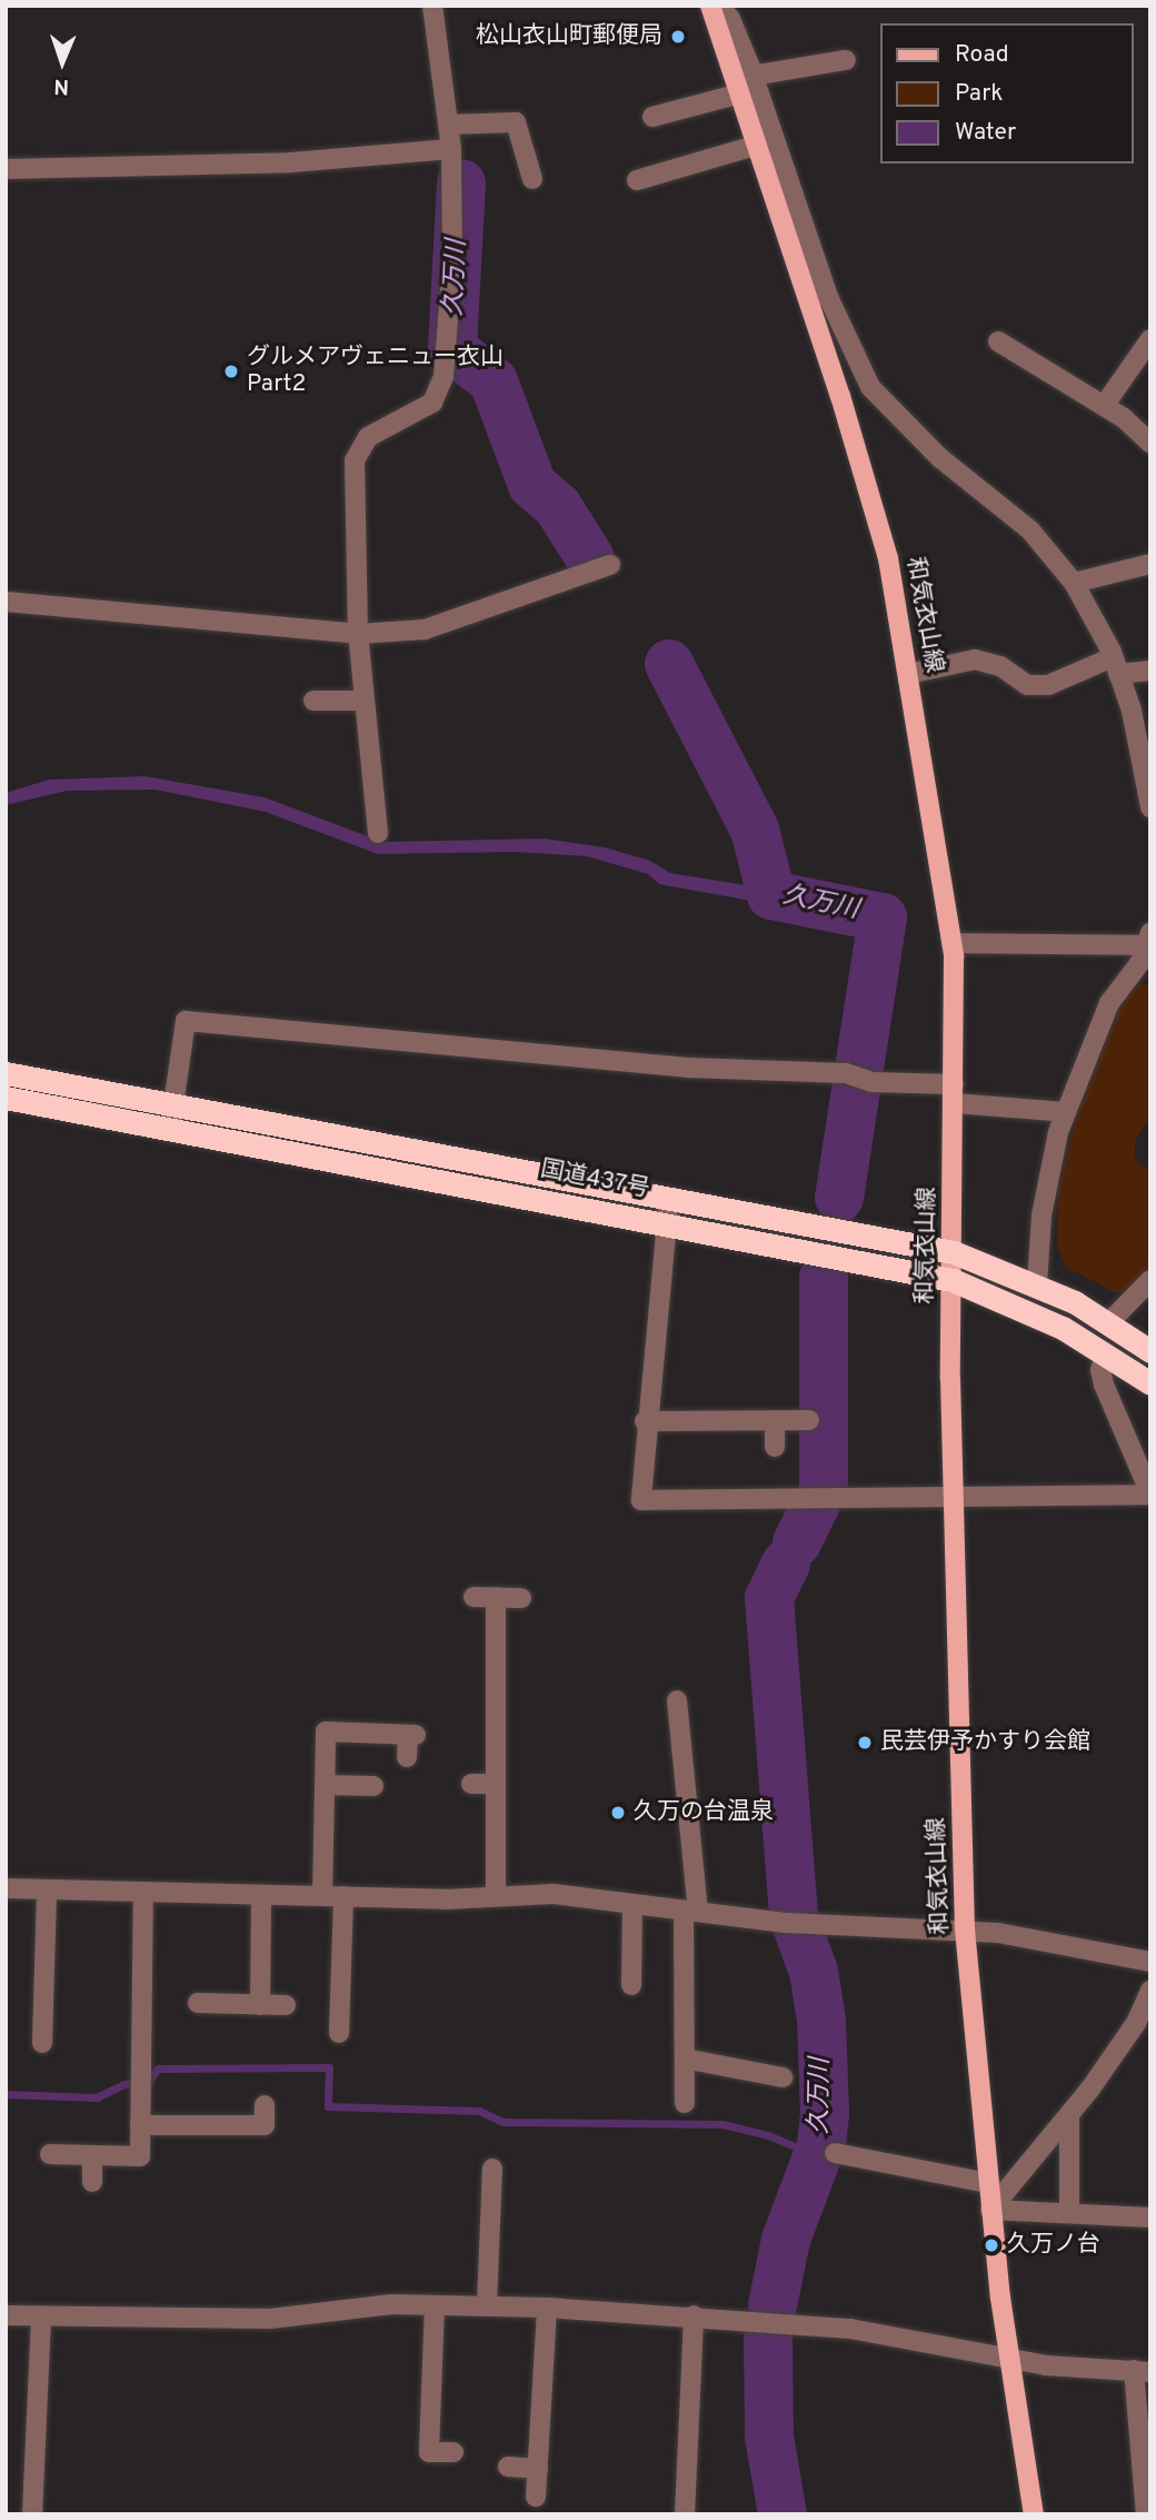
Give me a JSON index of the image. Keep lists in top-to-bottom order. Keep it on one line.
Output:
{"streets":{"highway":["国道437号"],"main road":["和気衣山線"]},"crossings":[["和気衣山線","国道437号"]],"water":["久万川"],"places":["松山衣山町郵便局","グルメアヴェニュー衣山 Part2","民芸伊予かすり会館","久万の台温泉","久万ノ台"],"legend":["Road","Park","Water"],"north":"bottom"}
